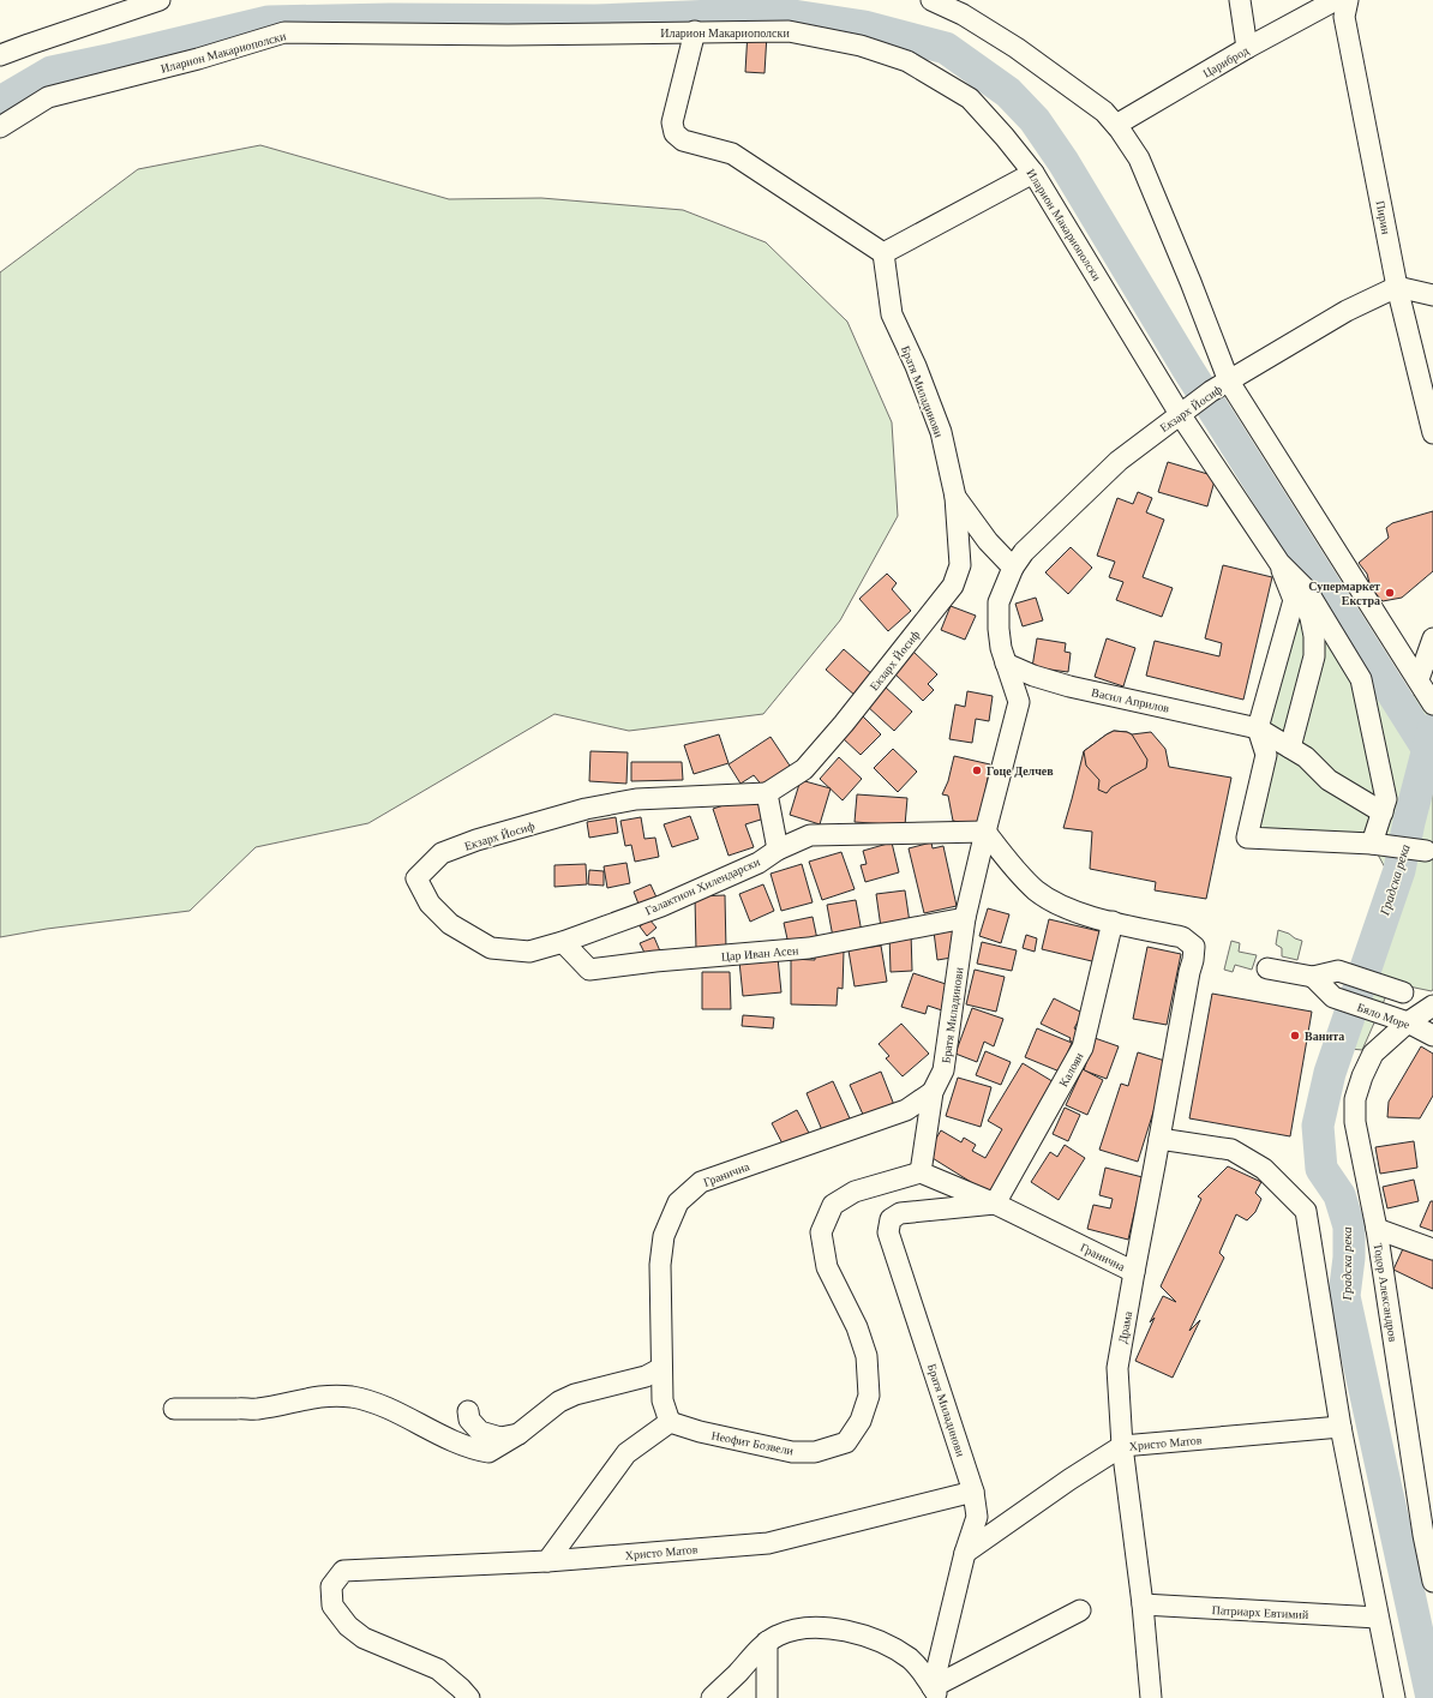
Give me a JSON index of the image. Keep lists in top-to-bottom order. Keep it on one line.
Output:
{"streets":{"street":["Иларион Макариополски","Цариброд","Пирин","Братя Миладинови","Екзарх Йосиф","Васил Априлов","Галактион Хилендарски","Цар Иван Асен","Бяло Море","Калоян","Гранична","Тодор Александров","Драма","Неофит Бозвели","Христо Матов","Патриарх Евтимий"]},"crossings":[["Иларион Макариополски","Екзарх Йосиф"],["Иларион Макариополски","Васил Априлов"],["Пирин","Екзарх Йосиф"],["Братя Миладинови","Екзарх Йосиф"],["Братя Миладинови","Васил Априлов"],["Братя Миладинови","Галактион Хилендарски"],["Братя Миладинови","Цар Иван Асен"],["Братя Миладинови","Калоян"],["Братя Миладинови","Гранична"],["Братя Миладинови","Неофит Бозвели"],["Братя Миладинови","Христо Матов"],["Екзарх Йосиф","Галактион Хилендарски"],["Екзарх Йосиф","Цар Иван Асен"],["Галактион Хилендарски","Цар Иван Асен"],["Бяло Море","Тодор Александров"],["Калоян","Гранична"],["Калоян","Драма"],["Гранична","Драма"],["Гранична","Неофит Бозвели"],["Драма","Христо Матов"],["Драма","Патриарх Евтимий"]],"water":["Градска река"],"places":["Супермаркет Екстра","Гоце Делчев","Ванита"]}
